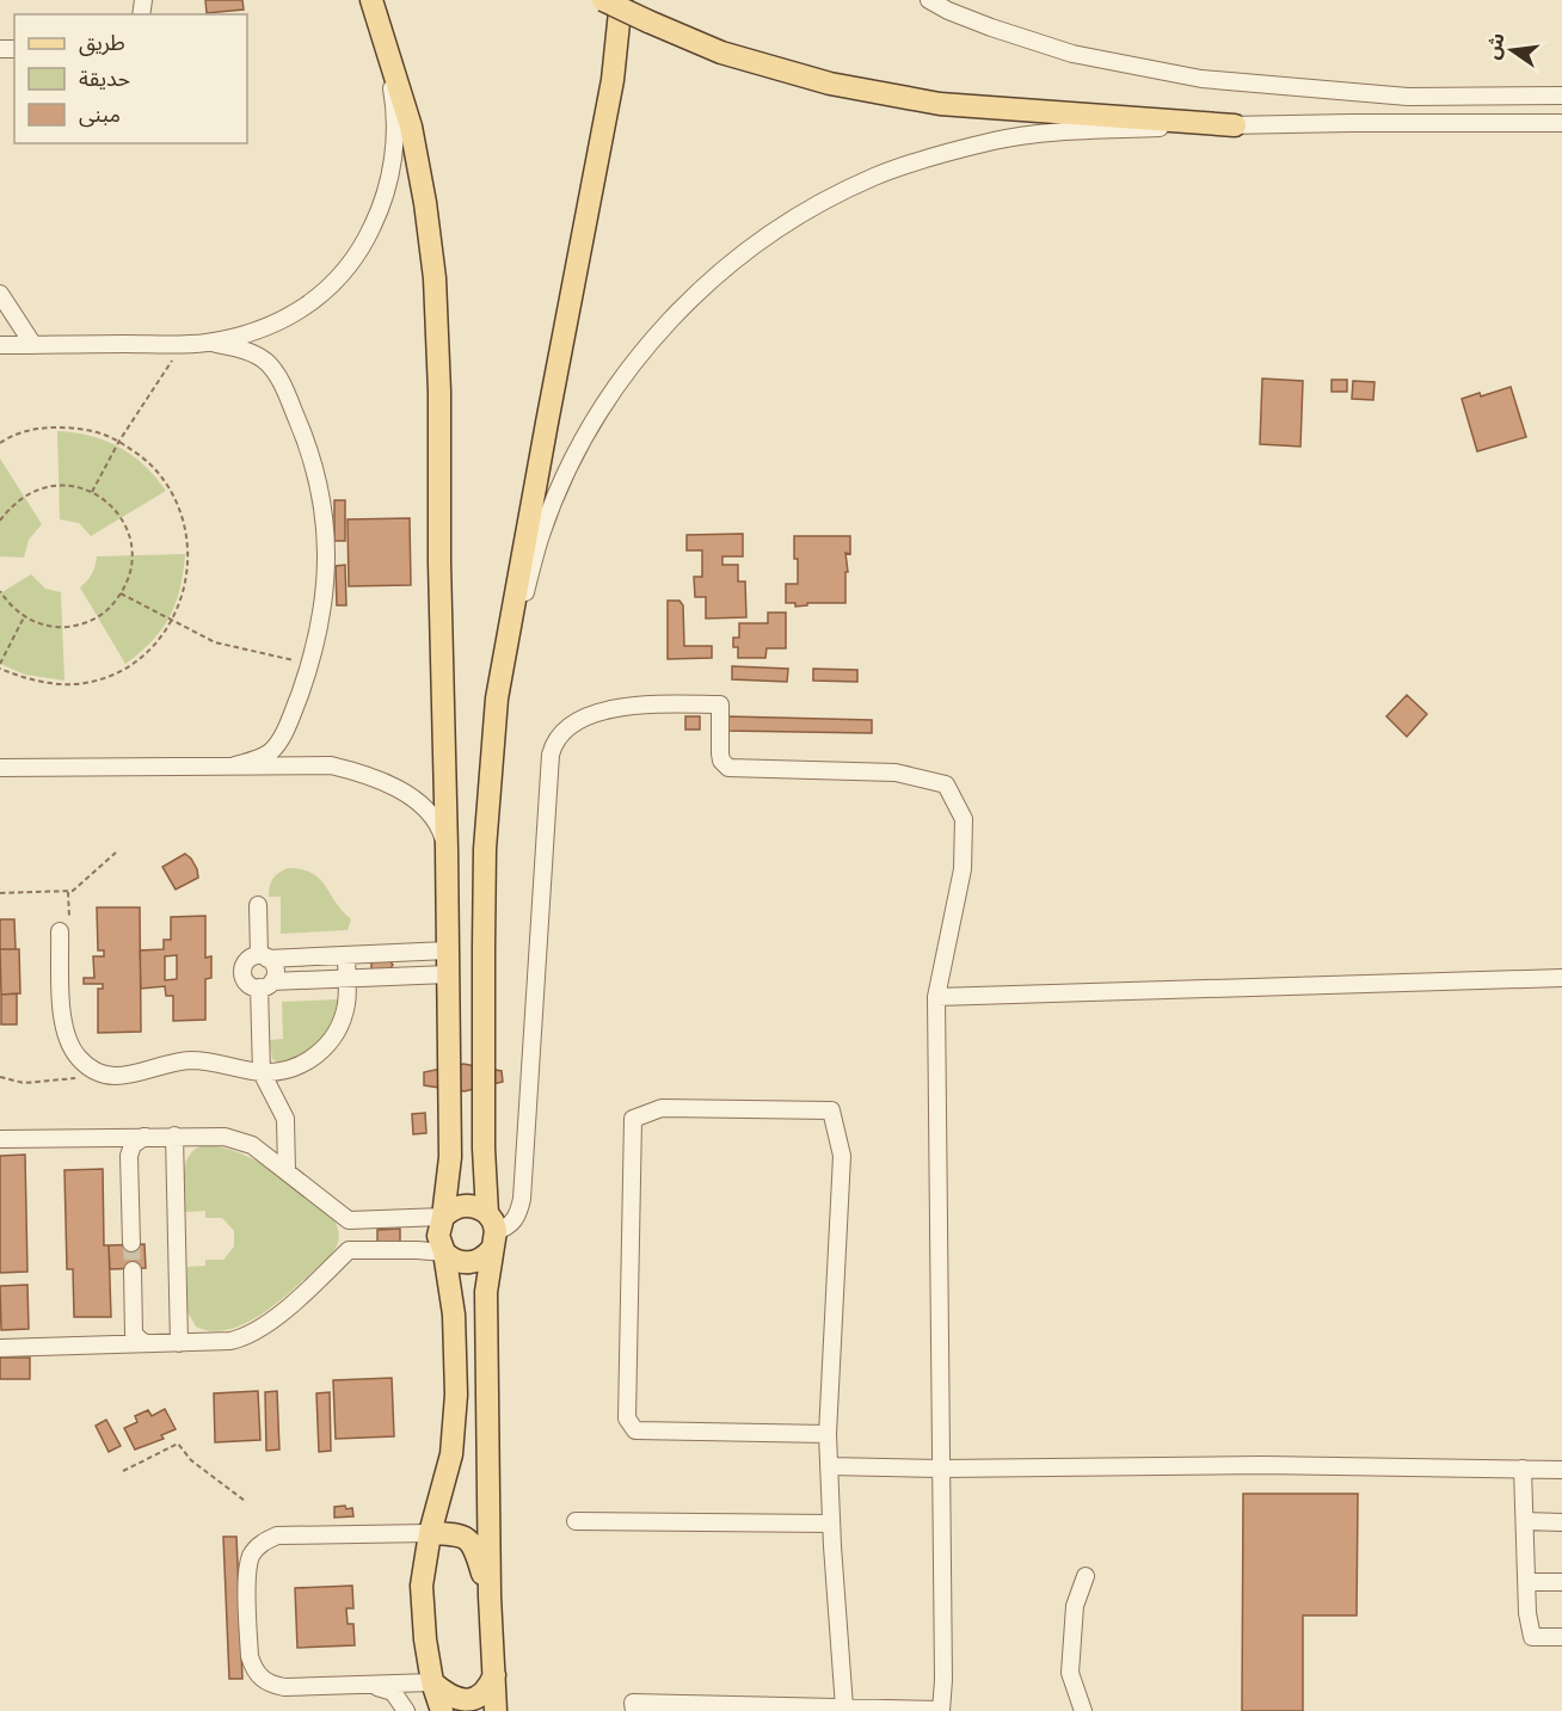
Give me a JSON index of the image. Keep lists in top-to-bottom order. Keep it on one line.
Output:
{"legend":["طريق","حديقة","مبنى"],"north":"left"}
